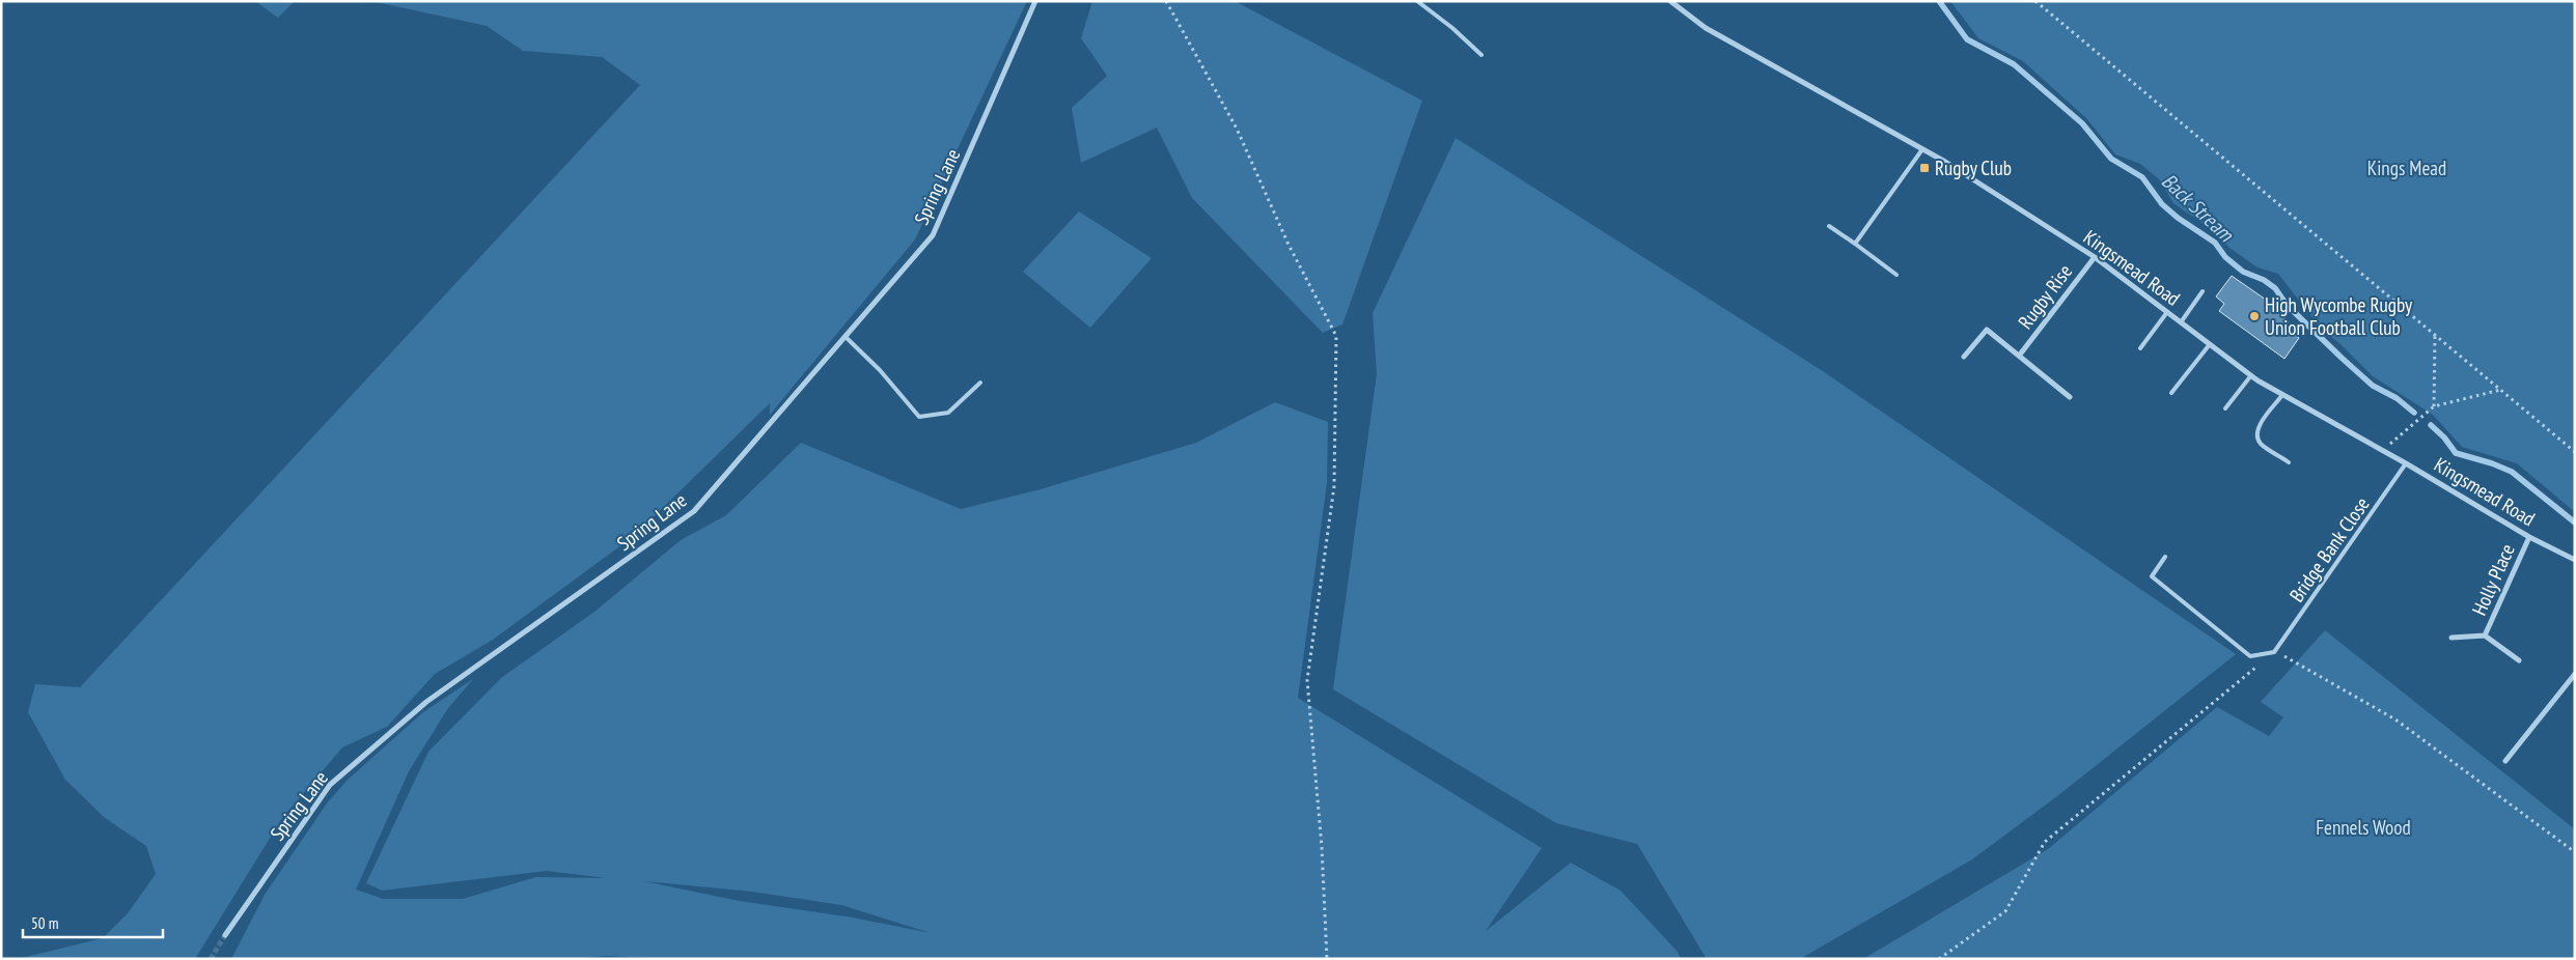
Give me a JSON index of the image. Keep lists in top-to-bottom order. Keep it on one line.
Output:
{"streets":{"street":["Spring Lane","Kingsmead Road","Rugby Rise","Holly Place"],"lane":["Bridge Bank Close"]},"crossings":[["Kingsmead Road","Rugby Rise"],["Kingsmead Road","Bridge Bank Close"],["Kingsmead Road","Holly Place"]],"water":["Back Stream"],"parks":["Kings Mead","Fennels Wood"],"places":{"transit":["Rugby Club"],"other":["High Wycombe Rugby Union Football Club"]},"scale_bar":"50 m"}
